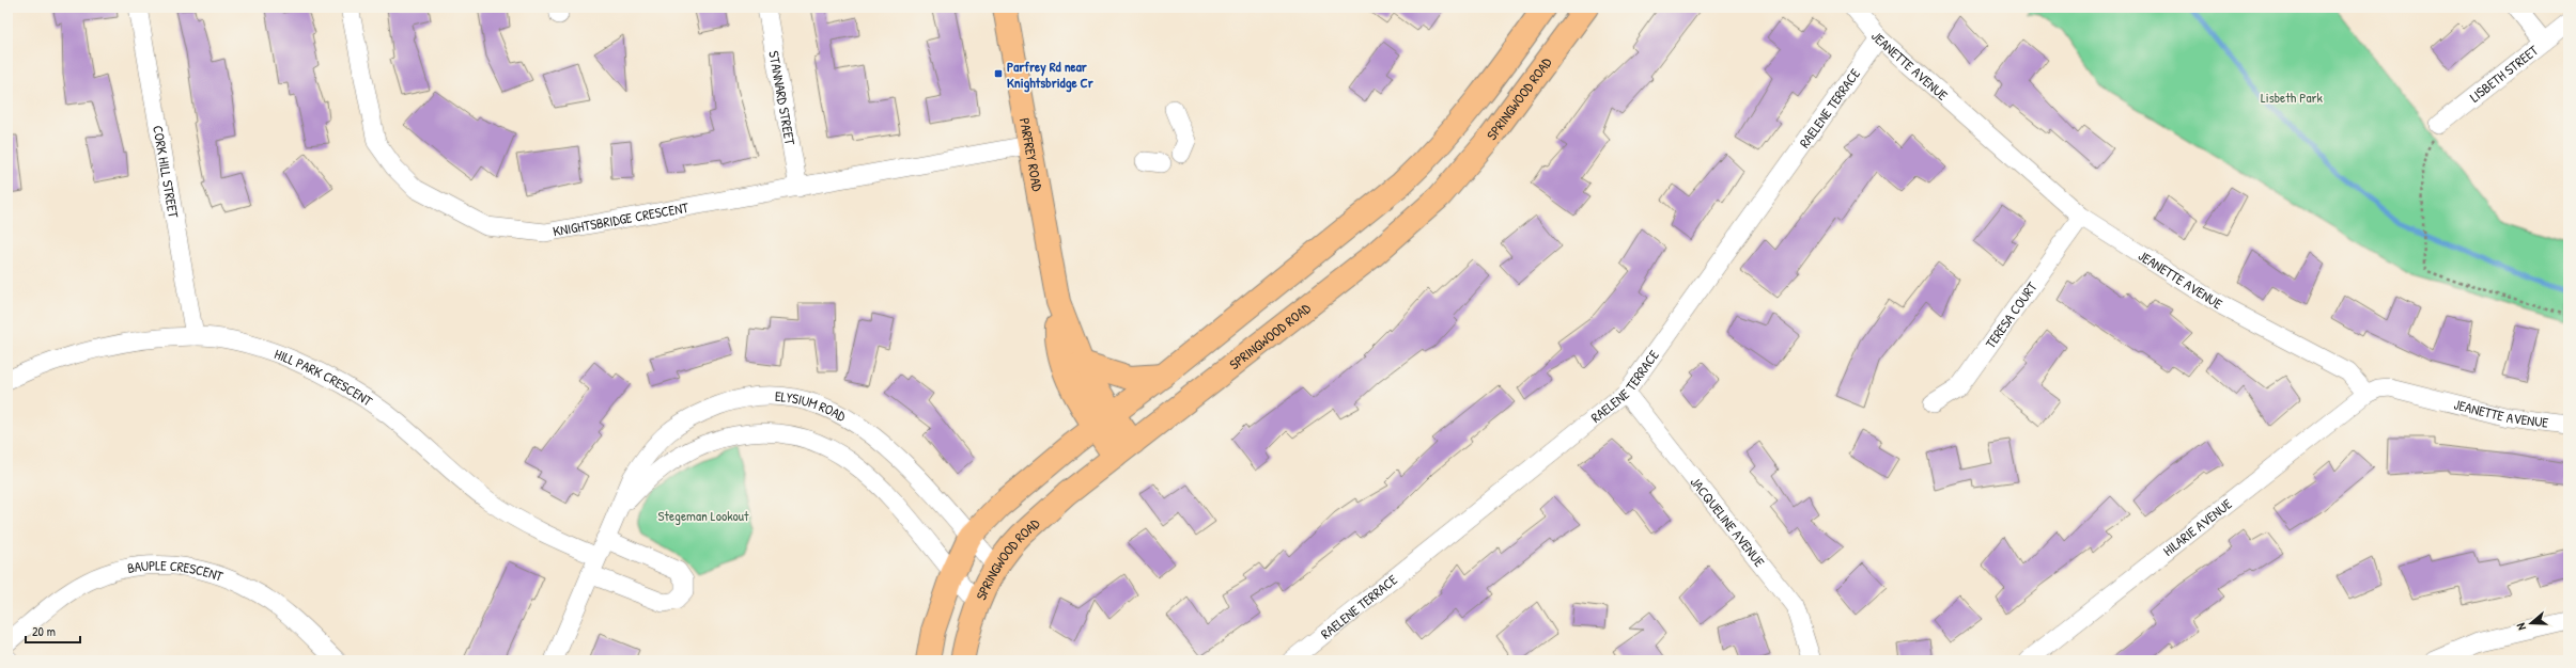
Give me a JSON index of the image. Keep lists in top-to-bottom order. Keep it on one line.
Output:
{"streets":{"main road":["SPRINGWOOD ROAD","PARFREY ROAD"],"street":["JEANETTE AVENUE","LISBETH STREET","STANNARD STREET","RAELENE TERRACE","CORK HILL STREET","KNIGHTSBRIDGE CRESCENT","TERESA COURT","HILL PARK CRESCENT","ELYSIUM ROAD","JACQUELINE AVENUE","HILARIE AVENUE","BAUPLE CRESCENT"]},"crossings":[["JEANETTE AVENUE","RAELENE TERRACE"],["JEANETTE AVENUE","TERESA COURT"],["JEANETTE AVENUE","HILARIE AVENUE"],["STANNARD STREET","KNIGHTSBRIDGE CRESCENT"],["SPRINGWOOD ROAD","PARFREY ROAD"],["SPRINGWOOD ROAD","ELYSIUM ROAD"],["RAELENE TERRACE","JACQUELINE AVENUE"],["PARFREY ROAD","KNIGHTSBRIDGE CRESCENT"],["CORK HILL STREET","HILL PARK CRESCENT"],["HILL PARK CRESCENT","ELYSIUM ROAD"]],"parks":["Lisbeth Park","Stegeman Lookout"],"places":{"transit":["Parfrey Rd near Knightsbridge Cr"]},"scale_bar":"20 m","north":"left"}
